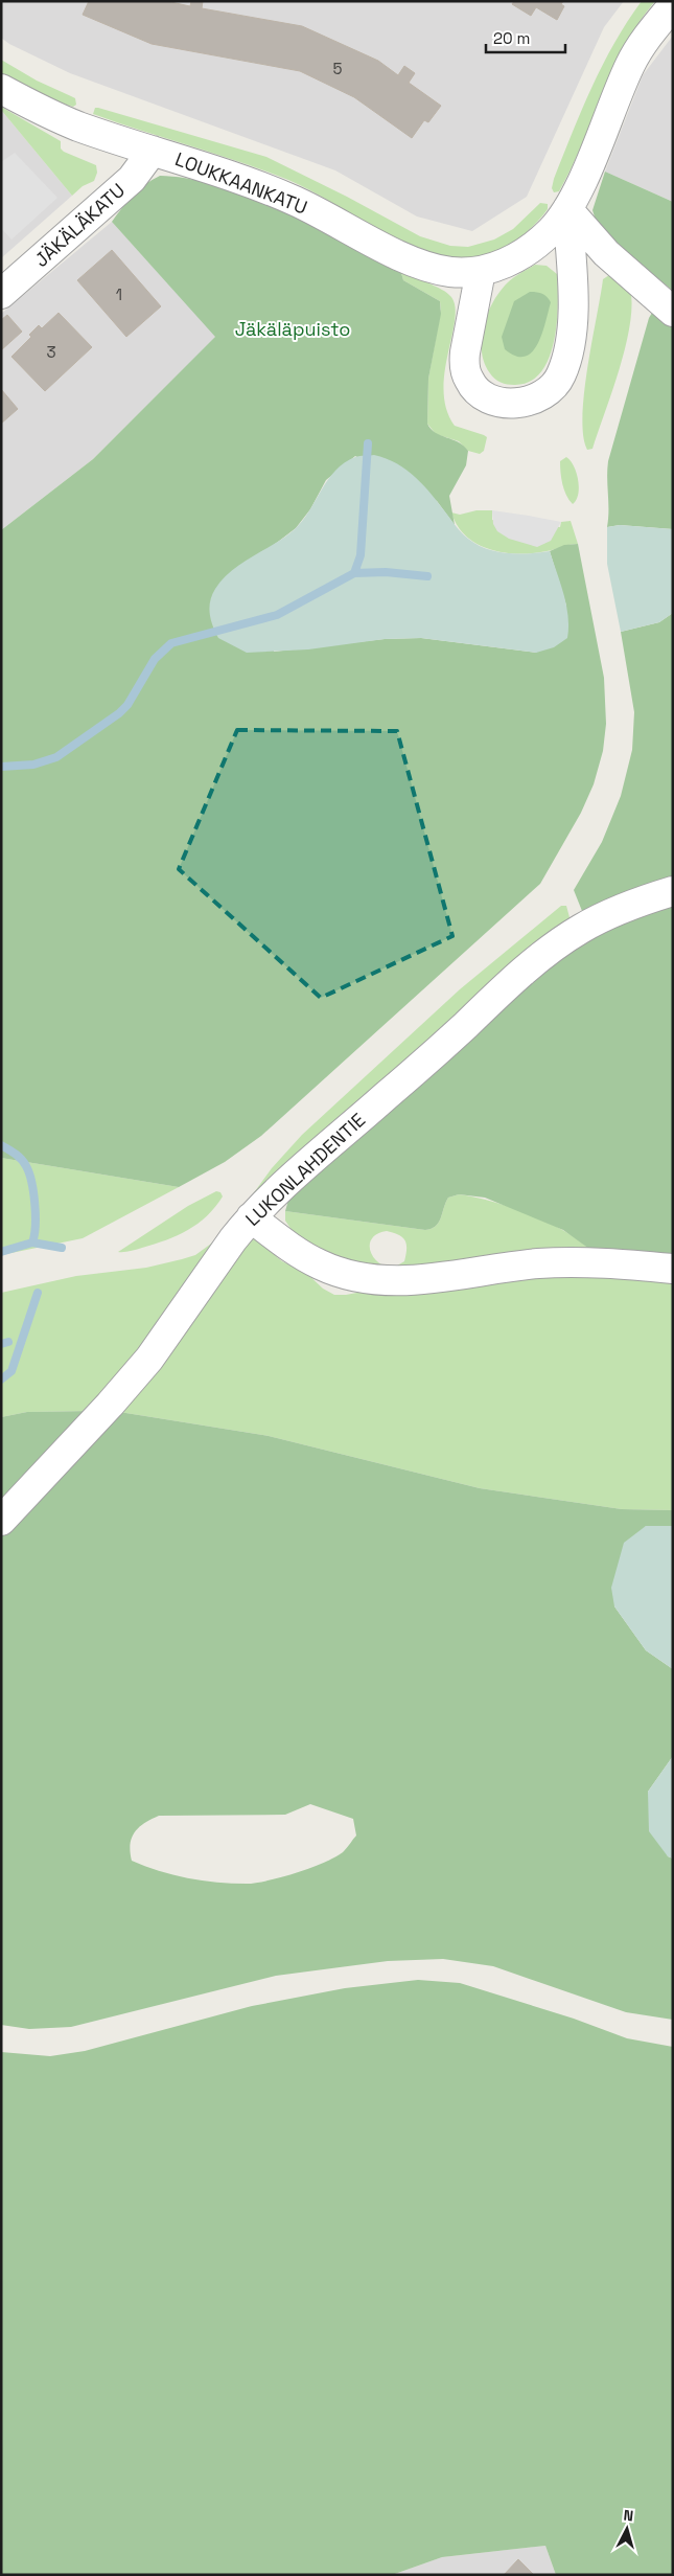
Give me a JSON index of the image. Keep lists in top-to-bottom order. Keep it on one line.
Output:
{"streets":{"street":["LOUKKAANKATU","JÄKÄLÄKATU","LUKONLAHDENTIE"]},"crossings":[["LOUKKAANKATU","JÄKÄLÄKATU"]],"parks":["Jäkäläpuisto"],"house_numbers":["5","1","3"],"scale_bar":"20 m","north":"top"}
